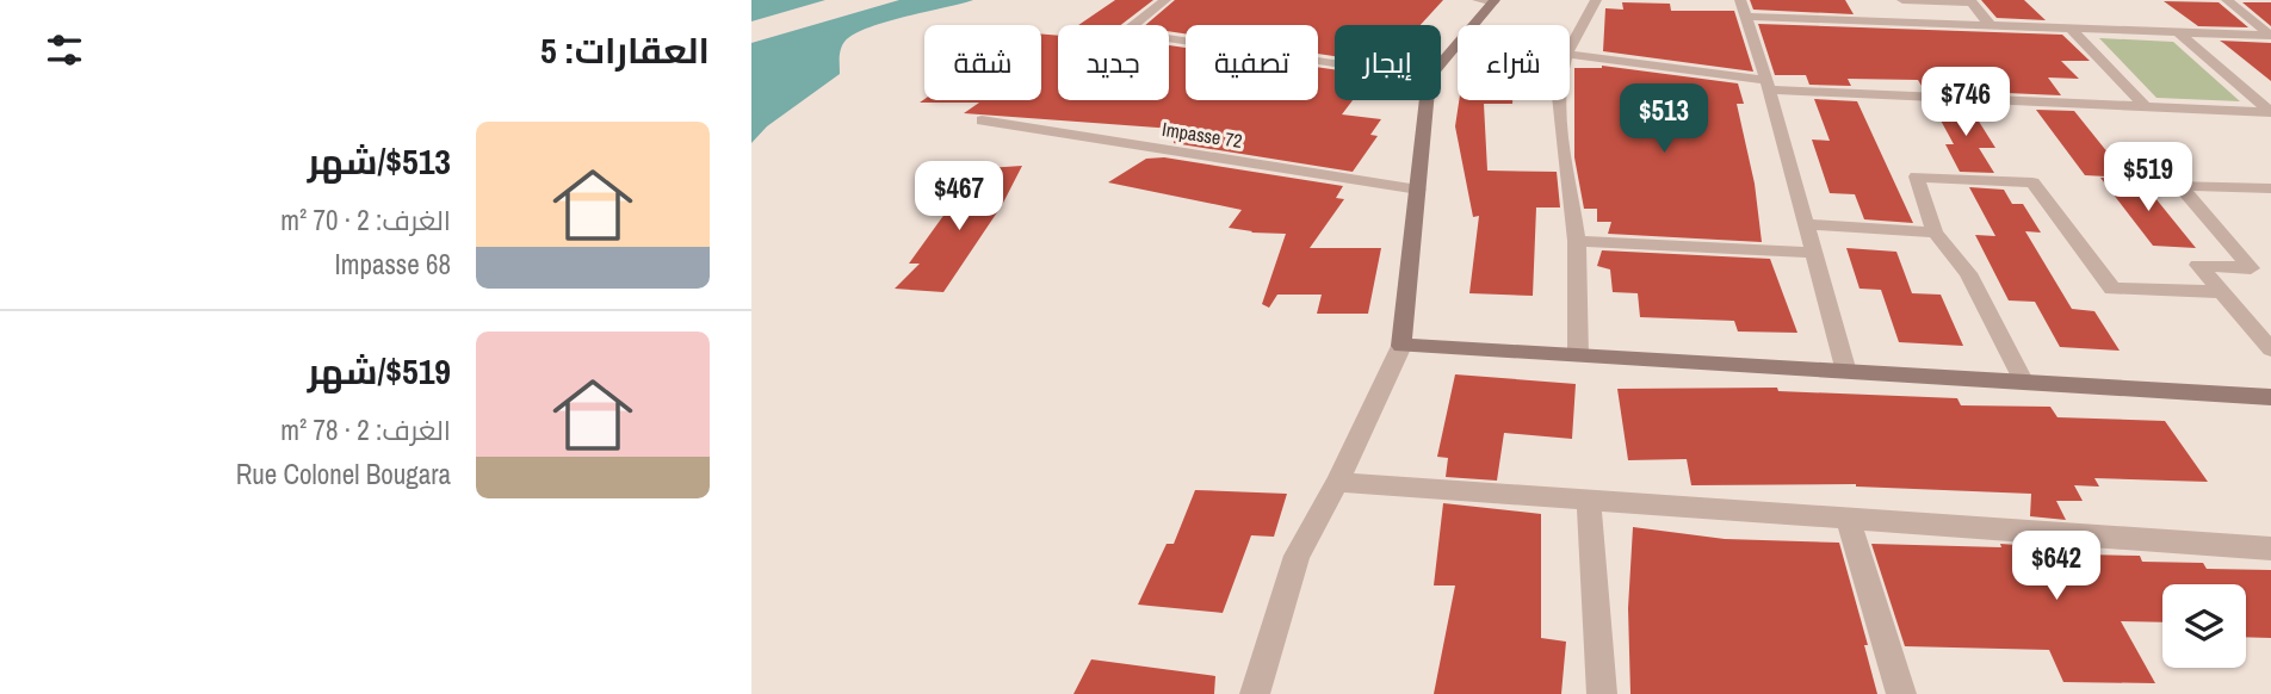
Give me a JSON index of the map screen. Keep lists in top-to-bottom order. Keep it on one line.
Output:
{"streets":{"street":["Impasse 72"]},"page":{"heading":"العقارات: 5","chip":["شراء","إيجار","تصفية","جديد","شقة"],"price":["$746","$513","$519","$467","$642"],"list":[{"name":"$513/شهر","note":"الغرف: 2 · 70 m² · Impasse 68"},{"name":"$519/شهر","note":"الغرف: 2 · 78 m² · Rue Colonel Bougara"}]}}
